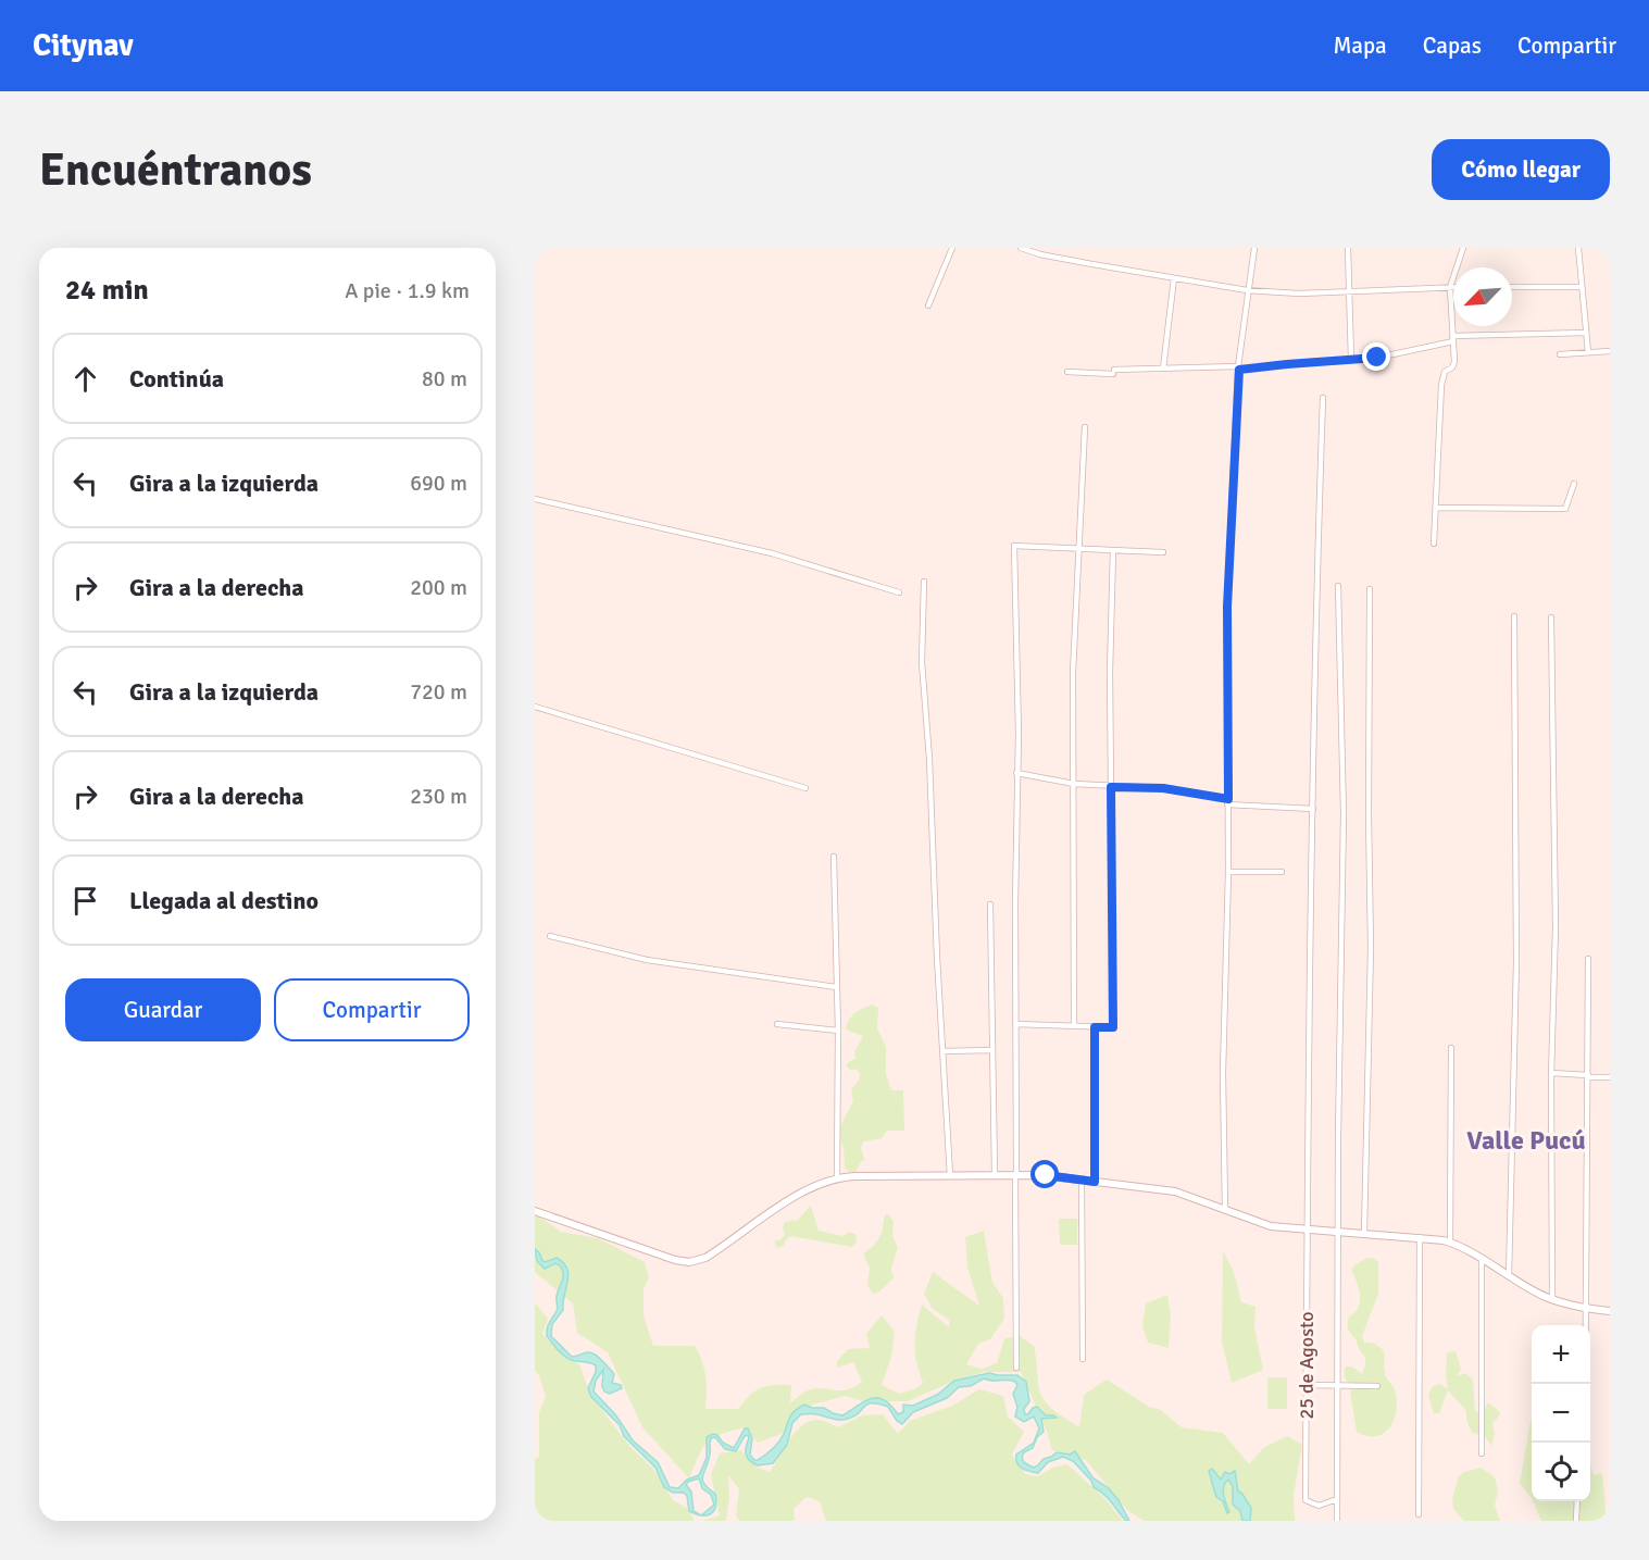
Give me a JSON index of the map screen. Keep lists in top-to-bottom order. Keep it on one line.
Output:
{"streets":{"street":["25 de Agosto"]},"districts":["Valle Pucú"],"north":"bottom left","page":{"header":"Citynav","nav":["Mapa","Capas","Compartir"],"buttons":["Cómo llegar",["Guardar","Compartir"]],"title":"Encuéntranos","heading":["24 min","A pie · 1.9 km"],"list":[["Continúa","80 m"],["Gira a la izquierda","690 m"],["Gira a la derecha","200 m"],["Gira a la izquierda","720 m"],["Gira a la derecha","230 m"],"Llegada al destino"],"map_buttons":["+","−"]}}
